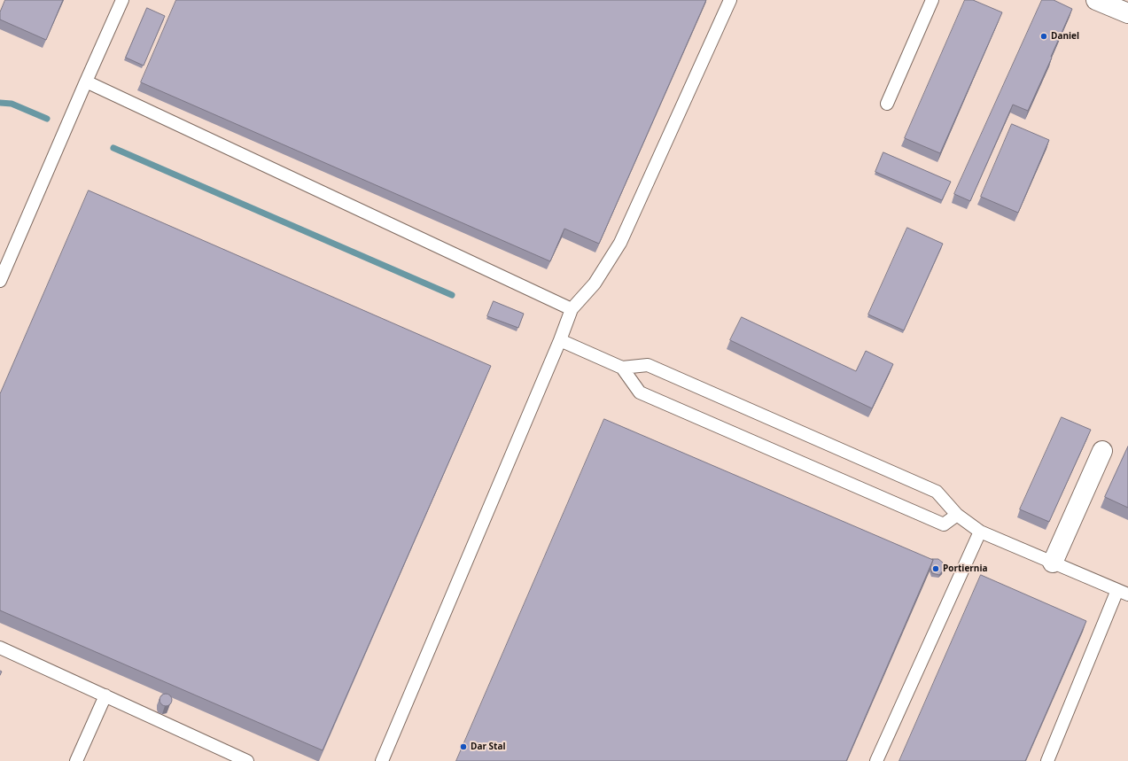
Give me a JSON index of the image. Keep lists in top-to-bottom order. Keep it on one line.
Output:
{"places":["Daniel","Portiernia","Dar Stal"]}
